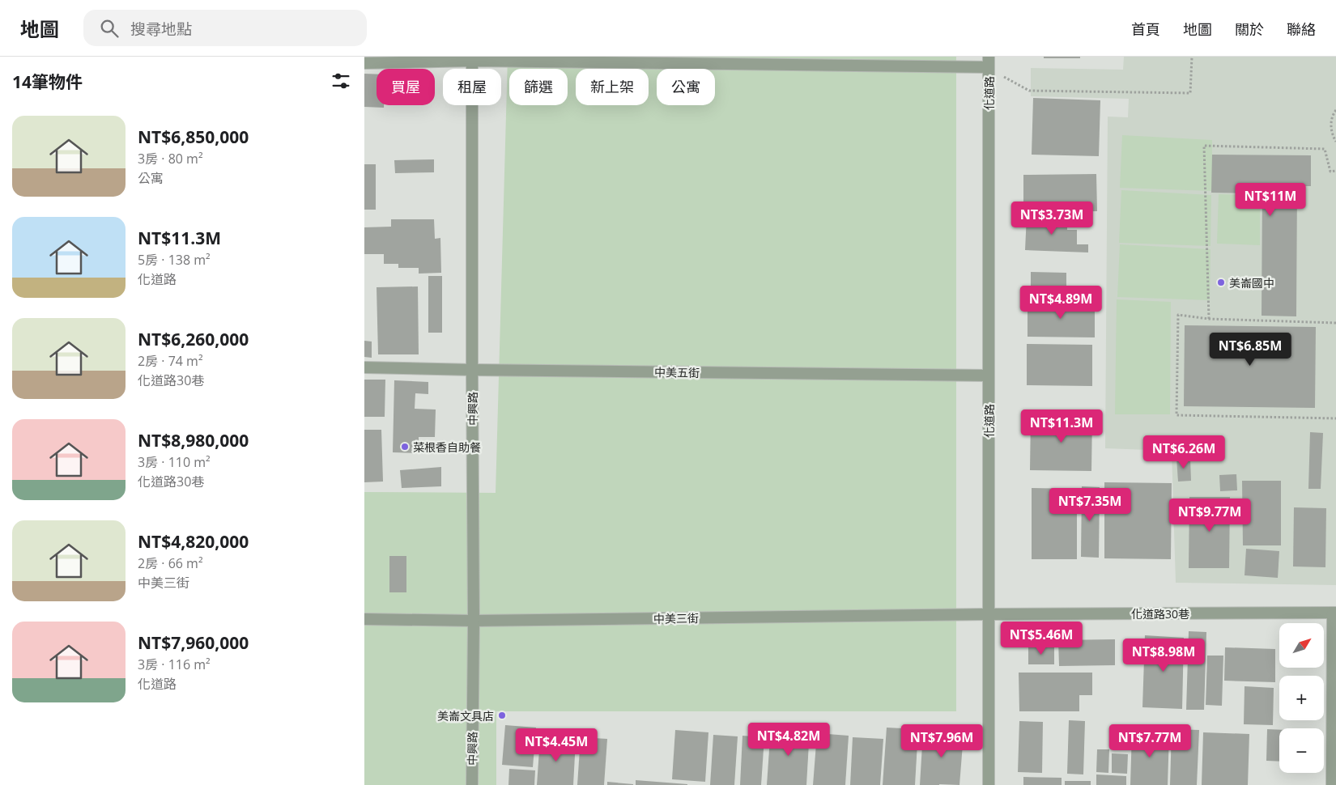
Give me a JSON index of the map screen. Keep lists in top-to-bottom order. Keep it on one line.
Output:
{"streets":{"street":["化道路","中美五街","中興路","化道路30巷","中美三街"]},"crossings":[["化道路","中美五街"],["化道路","化道路30巷"],["化道路","中美三街"],["中美五街","中興路"],["中興路","中美三街"],["化道路30巷","中美三街"]],"places":["美崙國中","菜根香自助餐","美崙文具店"],"north":"top right","page":{"header":"地圖","search":"搜尋地點","nav":["首頁","地圖","關於","聯絡"],"heading":"14筆物件","chip":["買屋","租屋","篩選","新上架","公寓"],"list":[{"name":"NT$6,850,000","note":"3房 · 80 m² · 公寓"},{"name":"NT$11.3M","note":"5房 · 138 m² · 化道路"},{"name":"NT$6,260,000","note":"2房 · 74 m² · 化道路30巷"},{"name":"NT$8,980,000","note":"3房 · 110 m² · 化道路30巷"},{"name":"NT$4,820,000","note":"2房 · 66 m² · 中美三街"},{"name":"NT$7,960,000","note":"3房 · 116 m² · 化道路"}],"price":["NT$11M","NT$3.73M","NT$4.89M","NT$6.85M","NT$11.3M","NT$6.26M","NT$7.35M","NT$9.77M","NT$5.46M","NT$8.98M","NT$4.82M","NT$7.96M","NT$7.77M","NT$4.45M"],"map_buttons":["+","−"]}}
